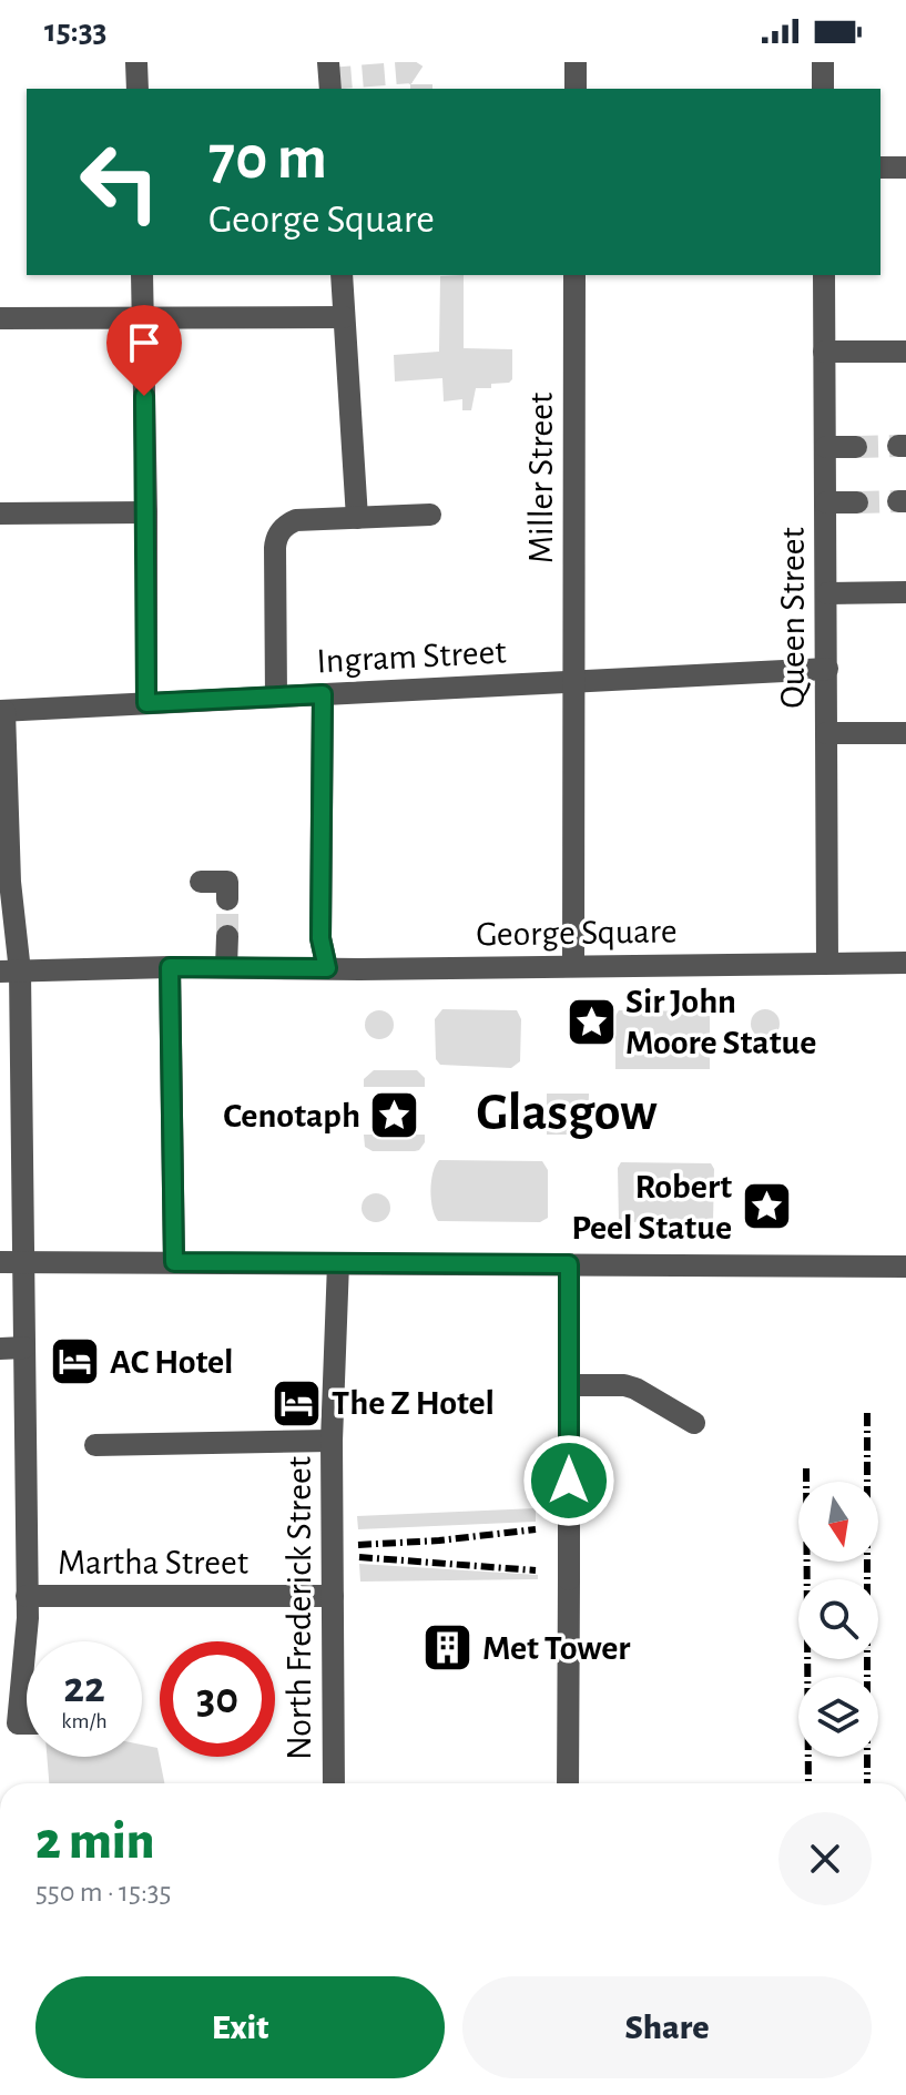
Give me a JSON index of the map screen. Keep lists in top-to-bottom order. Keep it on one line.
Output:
{"streets":{"street":["Miller Street","Queen Street","Ingram Street","George Square","Martha Street","North Frederick Street"]},"crossings":[["Miller Street","Ingram Street"],["Miller Street","George Square"],["Queen Street","Ingram Street"],["Queen Street","George Square"],["Martha Street","North Frederick Street"]],"districts":["Glasgow"],"places":{"place":["Sir John Moore Statue","Cenotaph","Robert Peel Statue"],"hotel":["AC Hotel","The Z Hotel"],"building":["Met Tower"]},"north":"bottom","page":{"status":"15:33","turn":["70 m","George Square"],"speed":"22 km/h","limit":"30","heading":["2 min","550 m · 15:35"],"buttons":["Exit","Share"]}}
